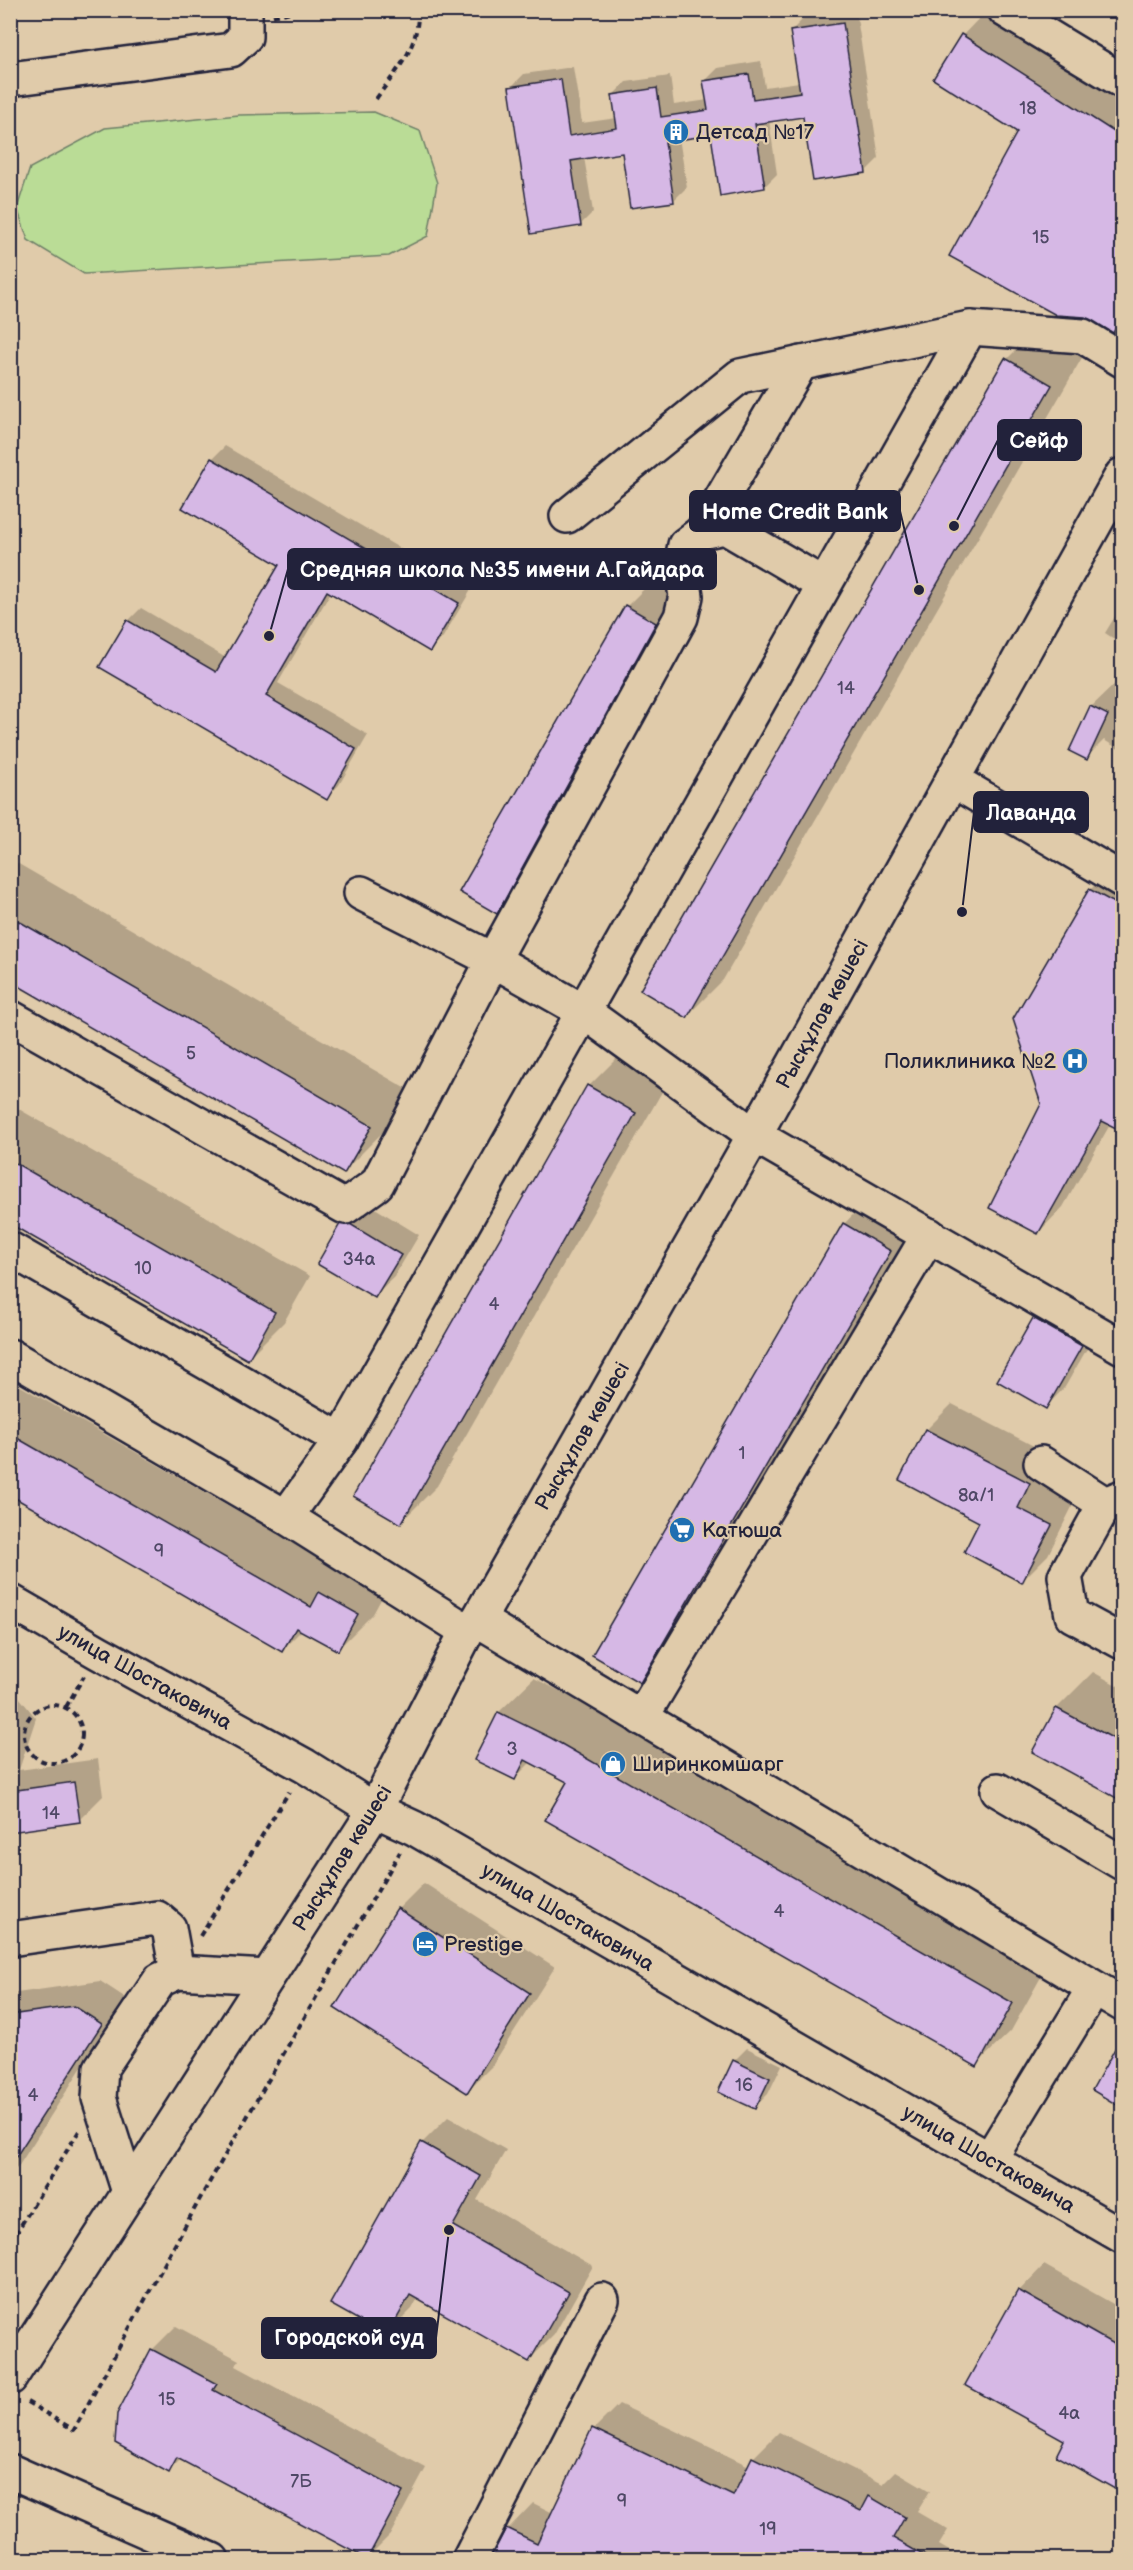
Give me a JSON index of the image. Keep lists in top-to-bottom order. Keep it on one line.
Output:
{"streets":{"street":["Рысқұлов көшесі","улица Шостаковича"]},"crossings":[["Рысқұлов көшесі","улица Шостаковича"]],"places":{"building":["Детсад №17"],"other":["Сейф","Home Credit Bank","Средняя школа №35 имени А.Гайдара","Лаванда","Городской суд"],"hospital":["Поликлиника №2"],"supermarket":["Катюша"],"shop":["Ширинкомшарг"],"hotel":["Prestige"]},"house_numbers":["18","15","14","5","34а","10","4","1","8а/1","9","3","14","4","16","4","15","4а","7Б","9","19"]}
